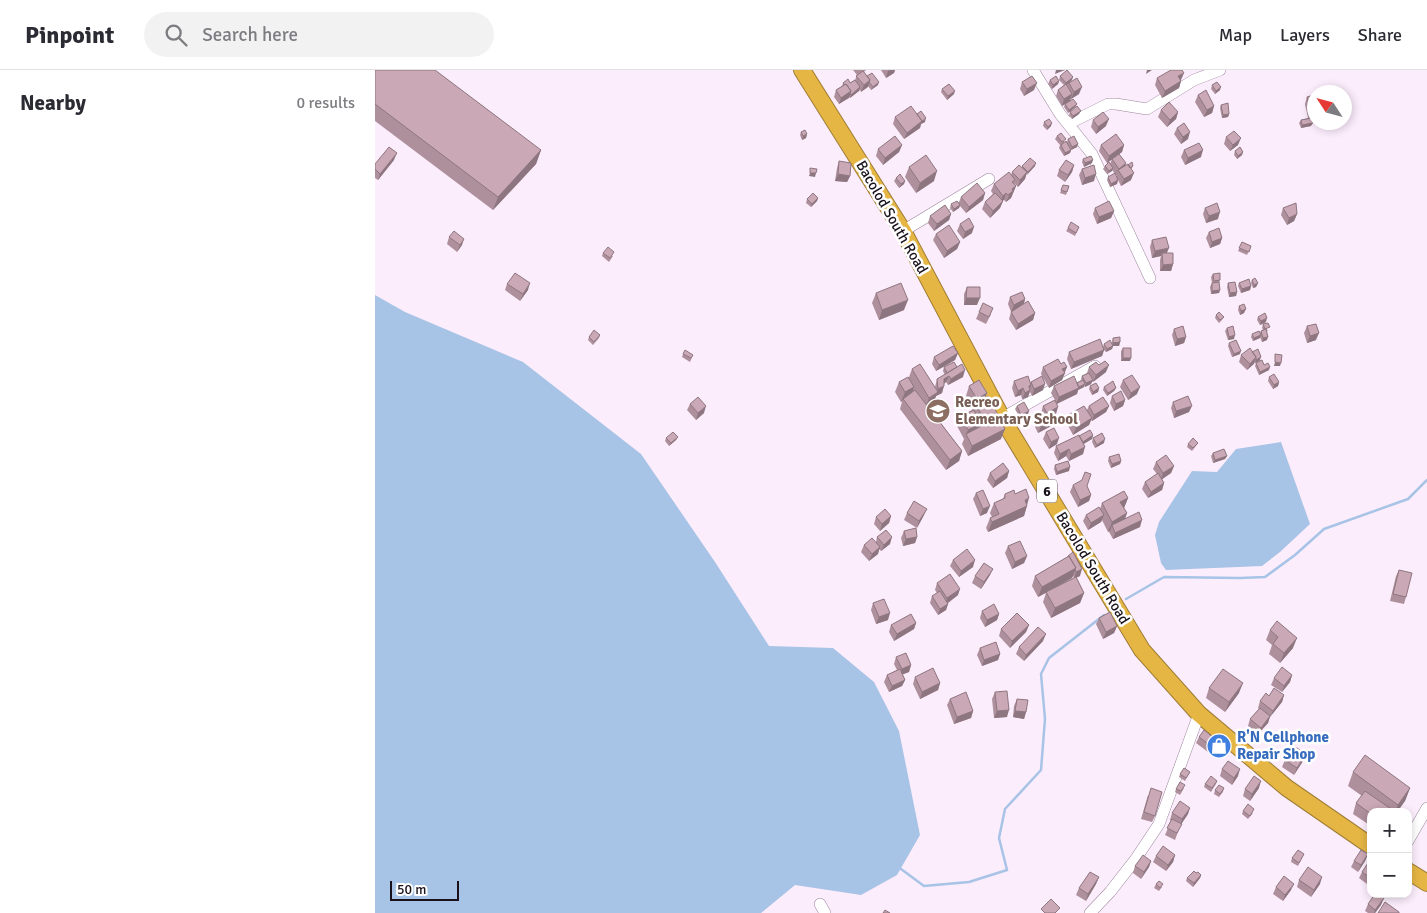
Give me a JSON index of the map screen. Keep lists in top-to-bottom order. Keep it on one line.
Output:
{"streets":{"highway":["Bacolod South Road","6"]},"places":{"school or university":["Recreo Elementary School"],"shop":["R'N Cellphone Repair Shop"]},"scale_bar":"50 m","north":"top left","page":{"header":"Pinpoint","search":"Search here","nav":["Map","Layers","Share"],"heading":["Nearby","0 results"],"map_buttons":["+","−"],"scale":"50 m"}}
